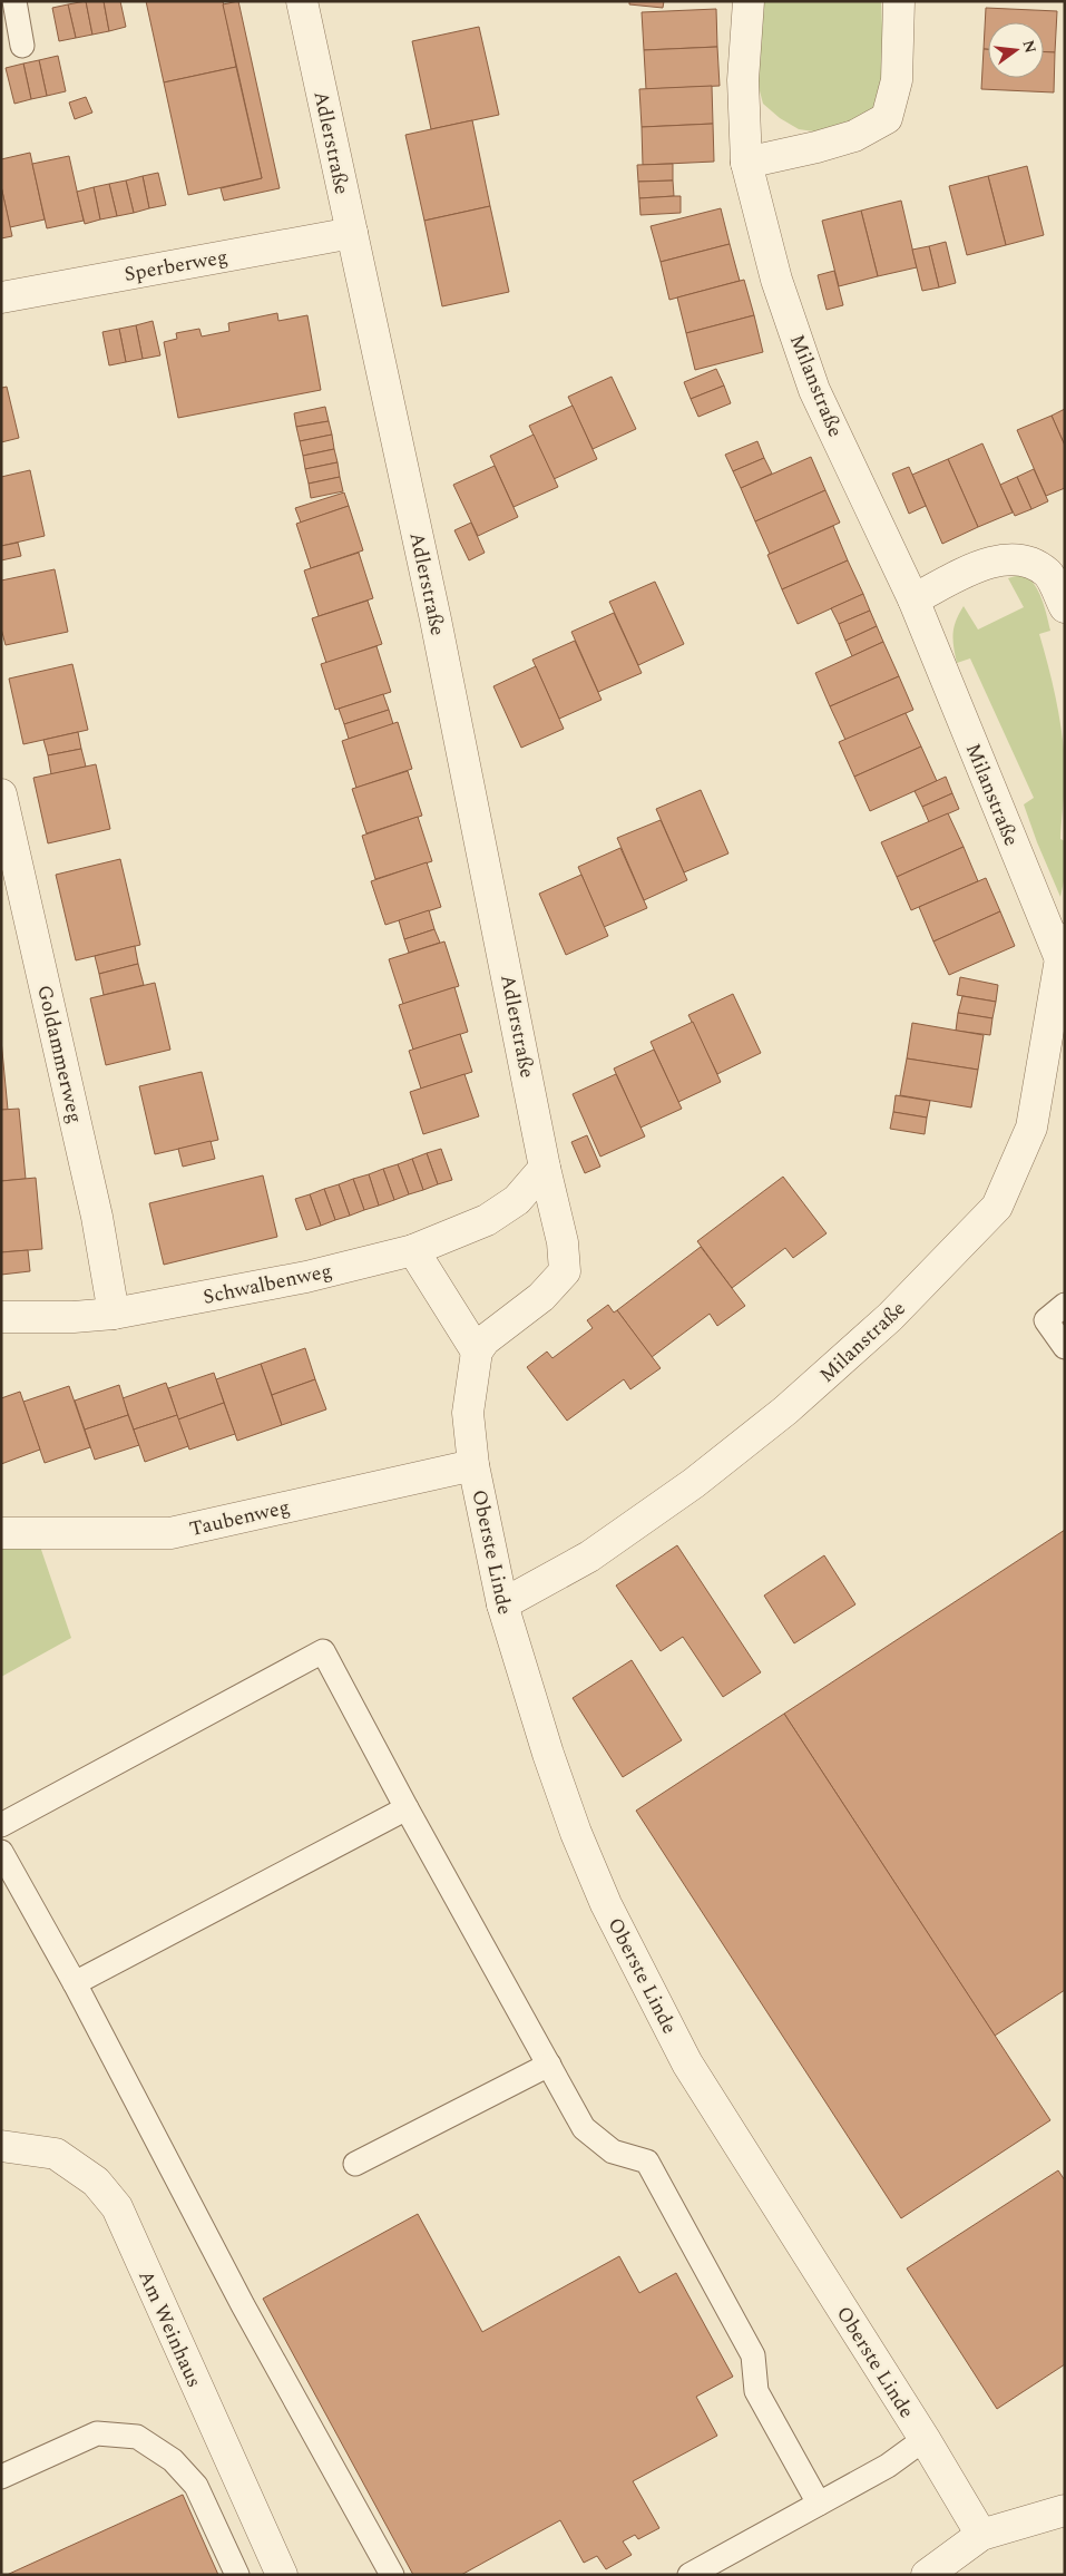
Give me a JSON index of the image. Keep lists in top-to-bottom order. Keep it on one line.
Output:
{"streets":{"street":["Adlerstraße","Sperberweg","Milanstraße","Goldammerweg","Schwalbenweg","Taubenweg","Oberste Linde","Am Weinhaus"]},"crossings":[["Adlerstraße","Sperberweg"],["Adlerstraße","Oberste Linde"],["Milanstraße","Oberste Linde"],["Goldammerweg","Schwalbenweg"],["Taubenweg","Oberste Linde"]],"north":"right"}
